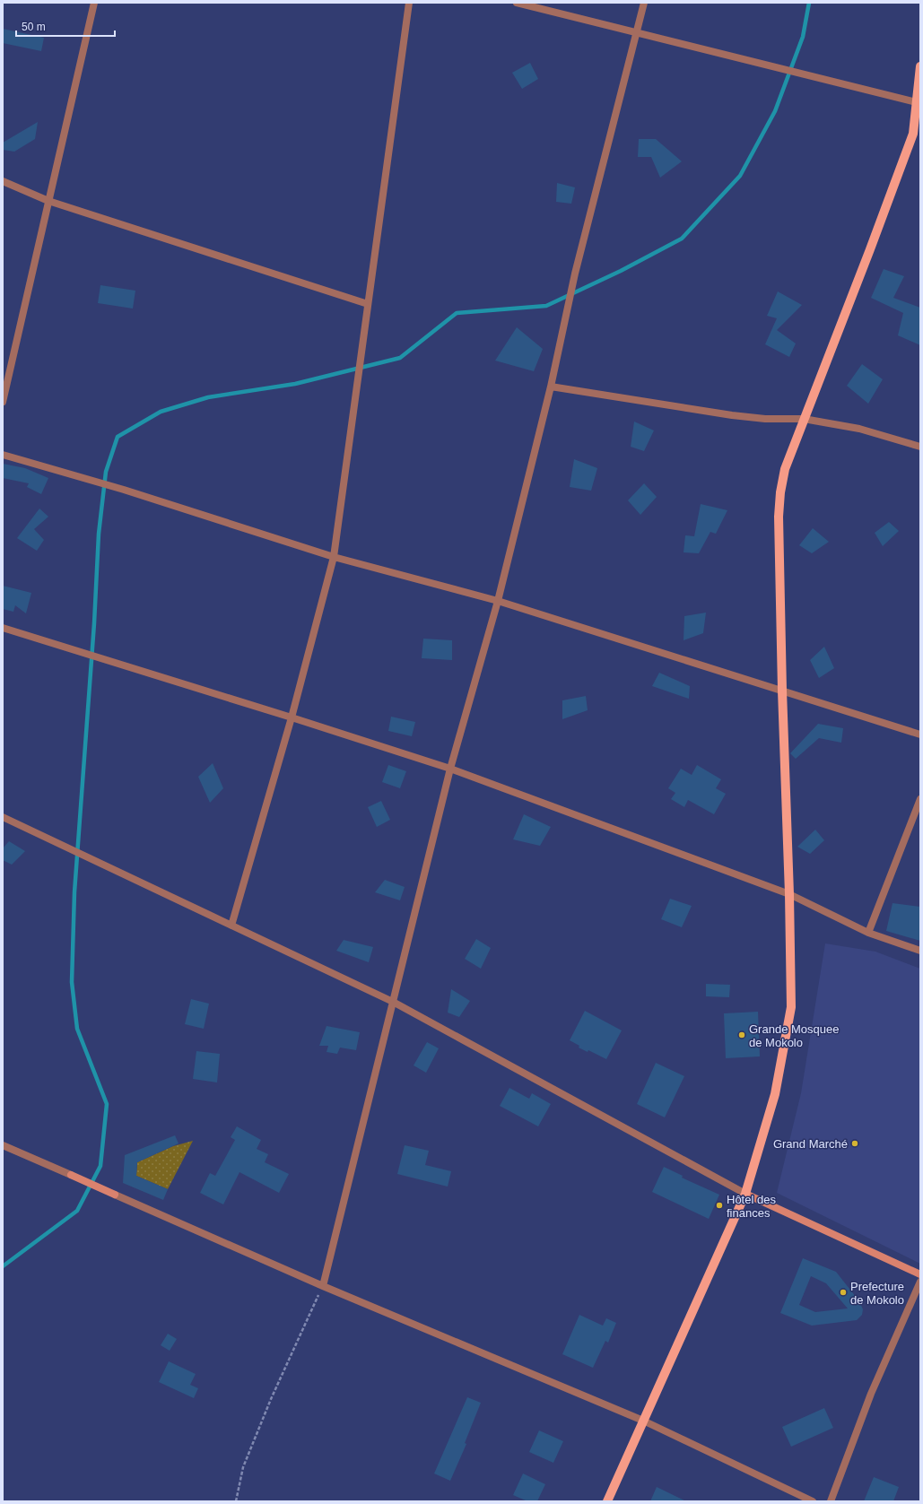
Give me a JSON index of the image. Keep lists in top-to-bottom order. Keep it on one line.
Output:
{"places":["Grande Mosquee de Mokolo","Grand Marché","Hôtel des finances","Prefecture de Mokolo"],"scale_bar":"50 m"}
